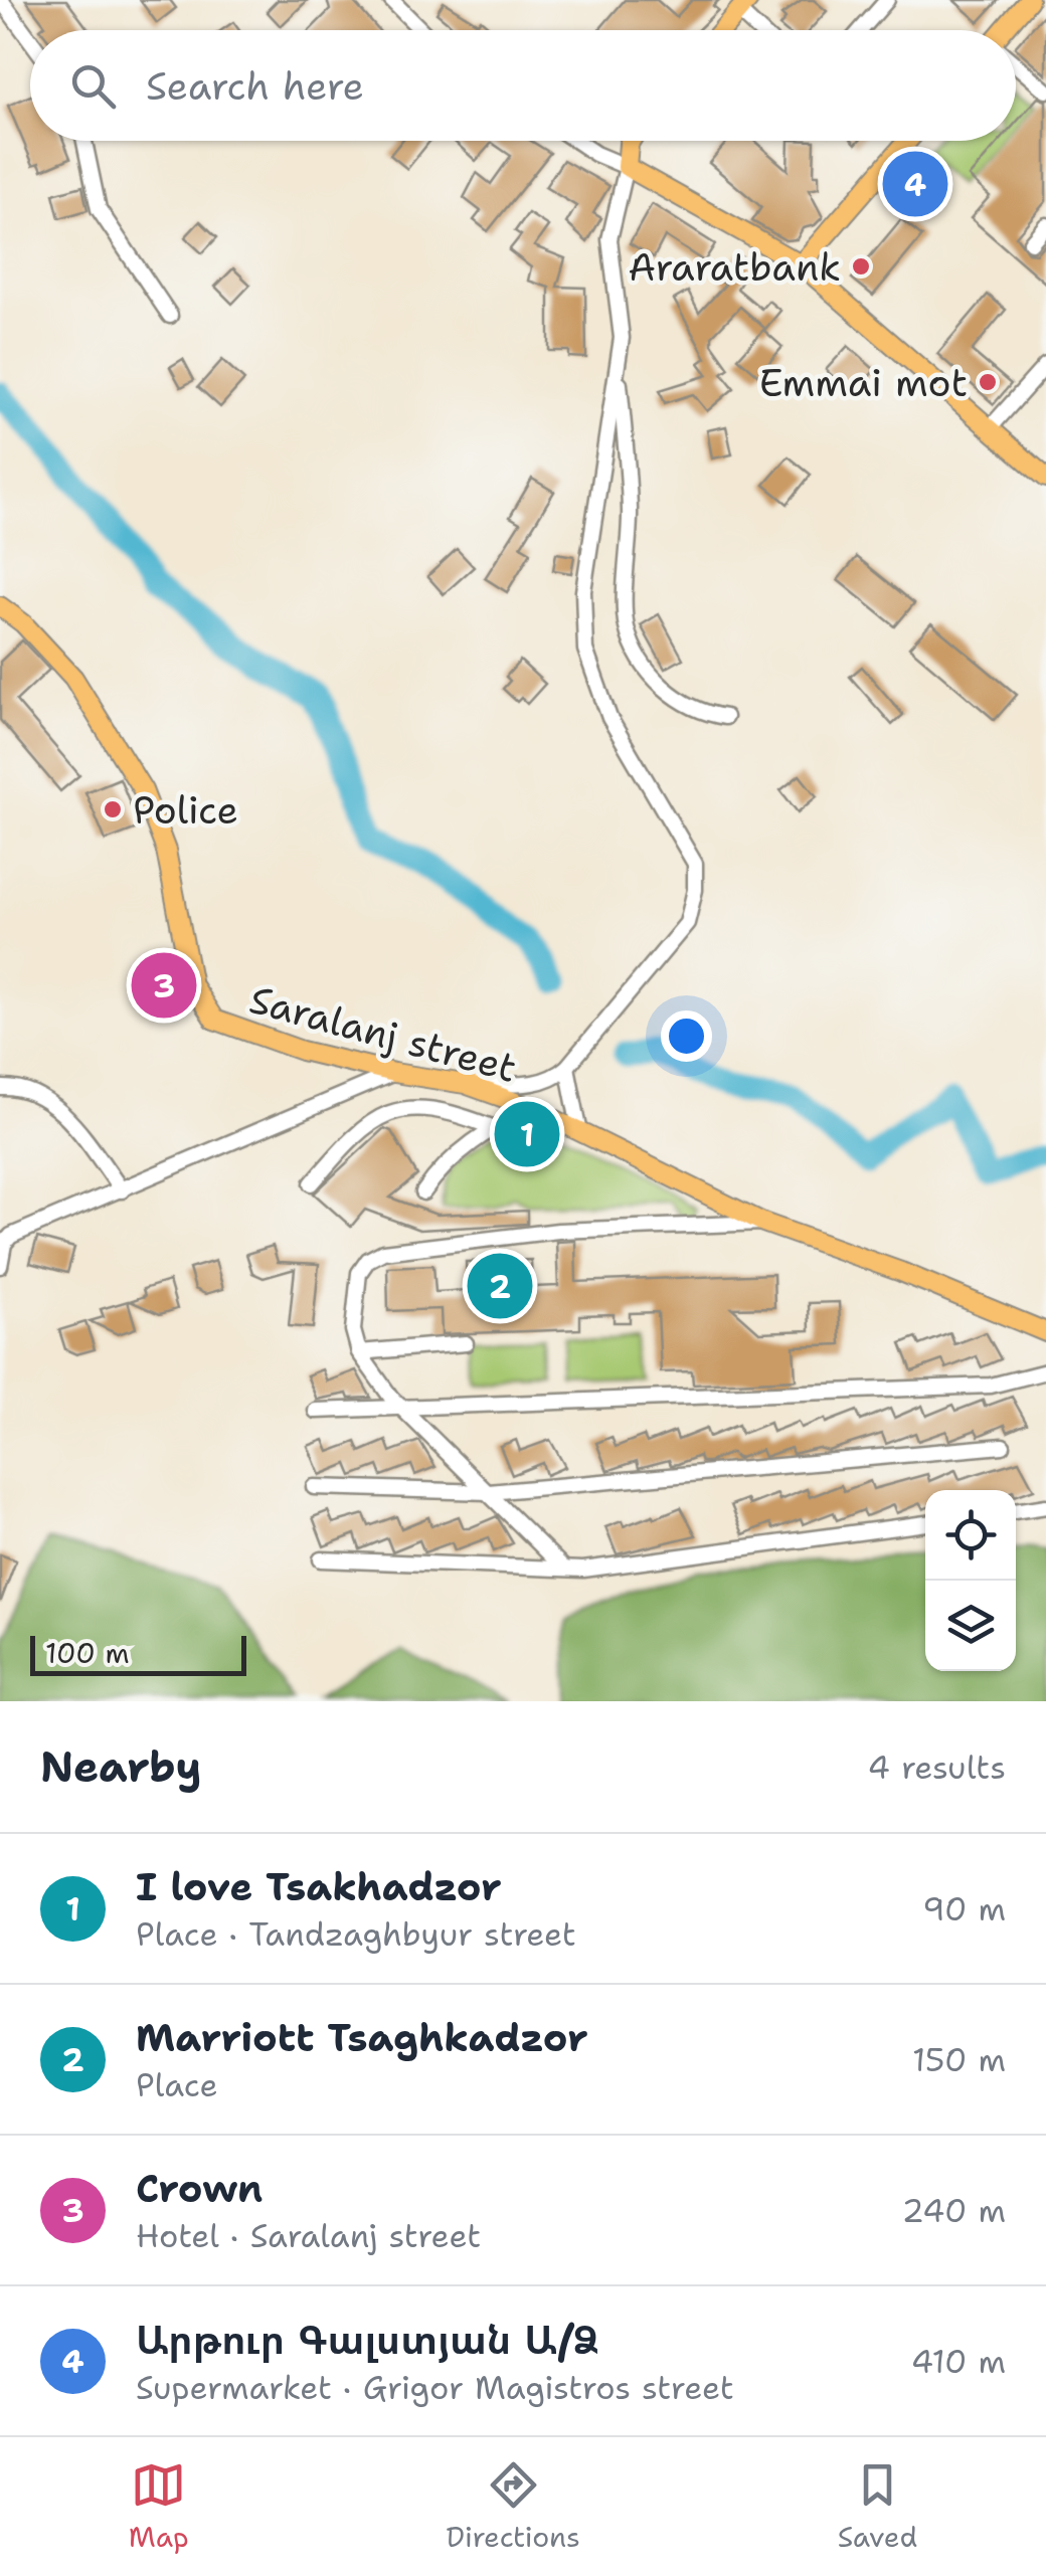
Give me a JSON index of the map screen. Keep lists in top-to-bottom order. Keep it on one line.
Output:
{"streets":{"main road":["Saralanj street"]},"places":["Araratbank","Emmai mot","Police"],"scale_bar":"100 m","page":{"search":"Search here","pins":["4","3","1","2"],"scale":"100 m","heading":["Nearby","4 results"],"list":[{"mark":"1","name":"I love Tsakhadzor","note":"Place · Tandzaghbyur street","value":"90 m"},{"mark":"2","name":"Marriott Tsaghkadzor","note":"Place","value":"150 m"},{"mark":"3","name":"Crown","note":"Hotel · Saralanj street","value":"240 m"},{"mark":"4","name":"Արթուր Գալստյան Ա/Ձ","note":"Supermarket · Grigor Magistros street","value":"410 m"}],"nav":["Map","Directions","Saved"]}}
